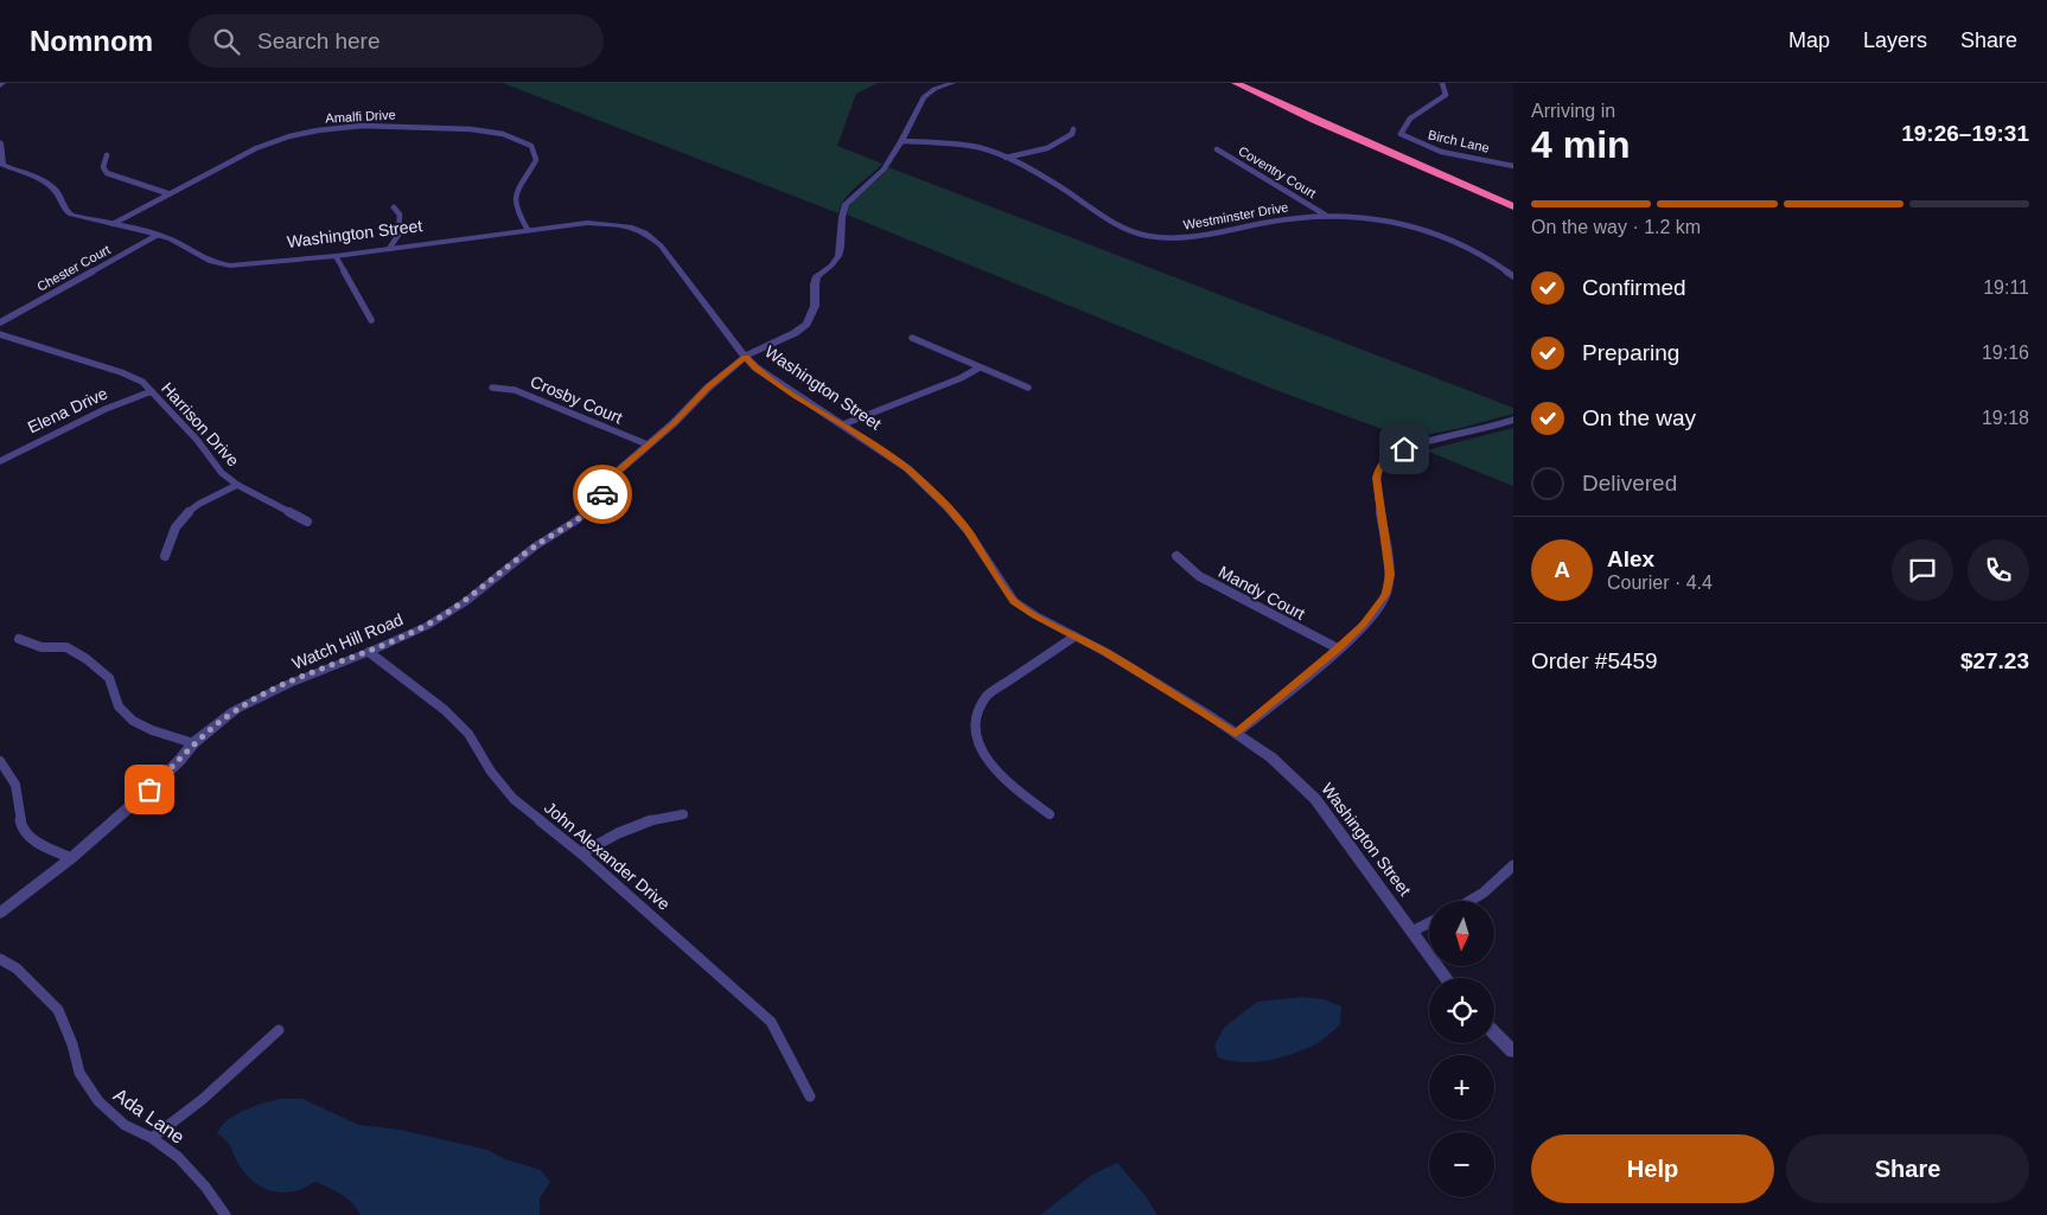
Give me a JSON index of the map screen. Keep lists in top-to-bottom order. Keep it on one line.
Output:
{"streets":{"street":["Amalfi Drive","Birch Lane","Coventry Court","Westminster Drive","Washington Street","Chester Court","Crosby Court","Elena Drive","Harrison Drive","Mandy Court","Watch Hill Road","John Alexander Drive","Ada Lane"]},"crossings":[["Amalfi Drive","Washington Street"],["Coventry Court","Westminster Drive"],["Westminster Drive","Watch Hill Road"],["Washington Street","Chester Court"],["Washington Street","Watch Hill Road"],["Crosby Court","Watch Hill Road"],["Elena Drive","Harrison Drive"],["Watch Hill Road","John Alexander Drive"]],"north":"bottom","page":{"header":"Nomnom","search":"Search here","nav":["Map","Layers","Share"],"heading":["4 min","Arriving in","19:26–19:31"],"panel":["Alex","Courier · 4.4","Order #5459","$27.23"],"bar":"On the way · 1.2 km","list":[["Confirmed","19:11"],["Preparing","19:16"],["On the way","19:18"],"Delivered"],"round":"A","map_buttons":["+","−"],"buttons":["Help","Share"]}}
